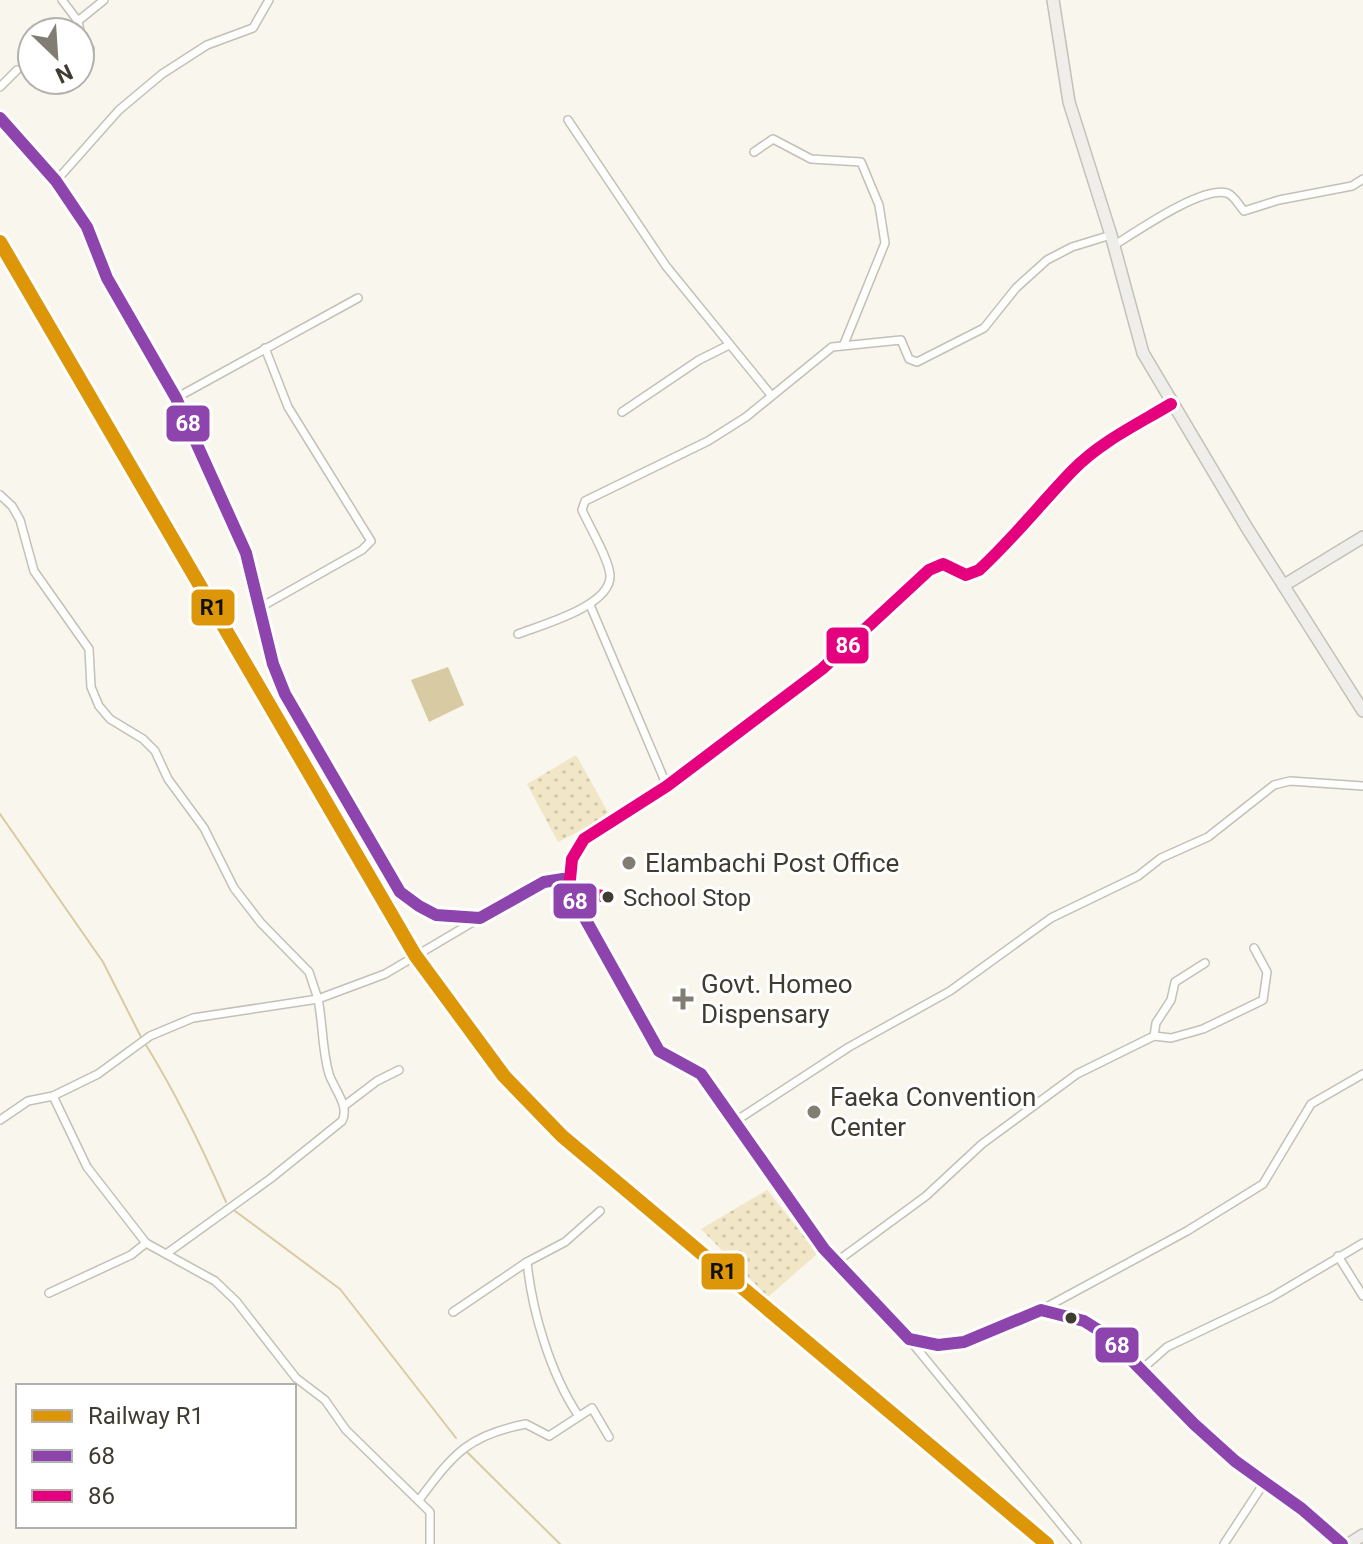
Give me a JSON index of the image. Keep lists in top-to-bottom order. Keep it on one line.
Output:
{"places":{"other":["Elambachi Post Office","School Stop","Faeka Convention Center"],"health":["Govt. Homeo Dispensary"]},"lines":["transit line 68","rail line R1","transit line 86"],"legend":["Railway R1","68","86"],"north":"bottom right"}
